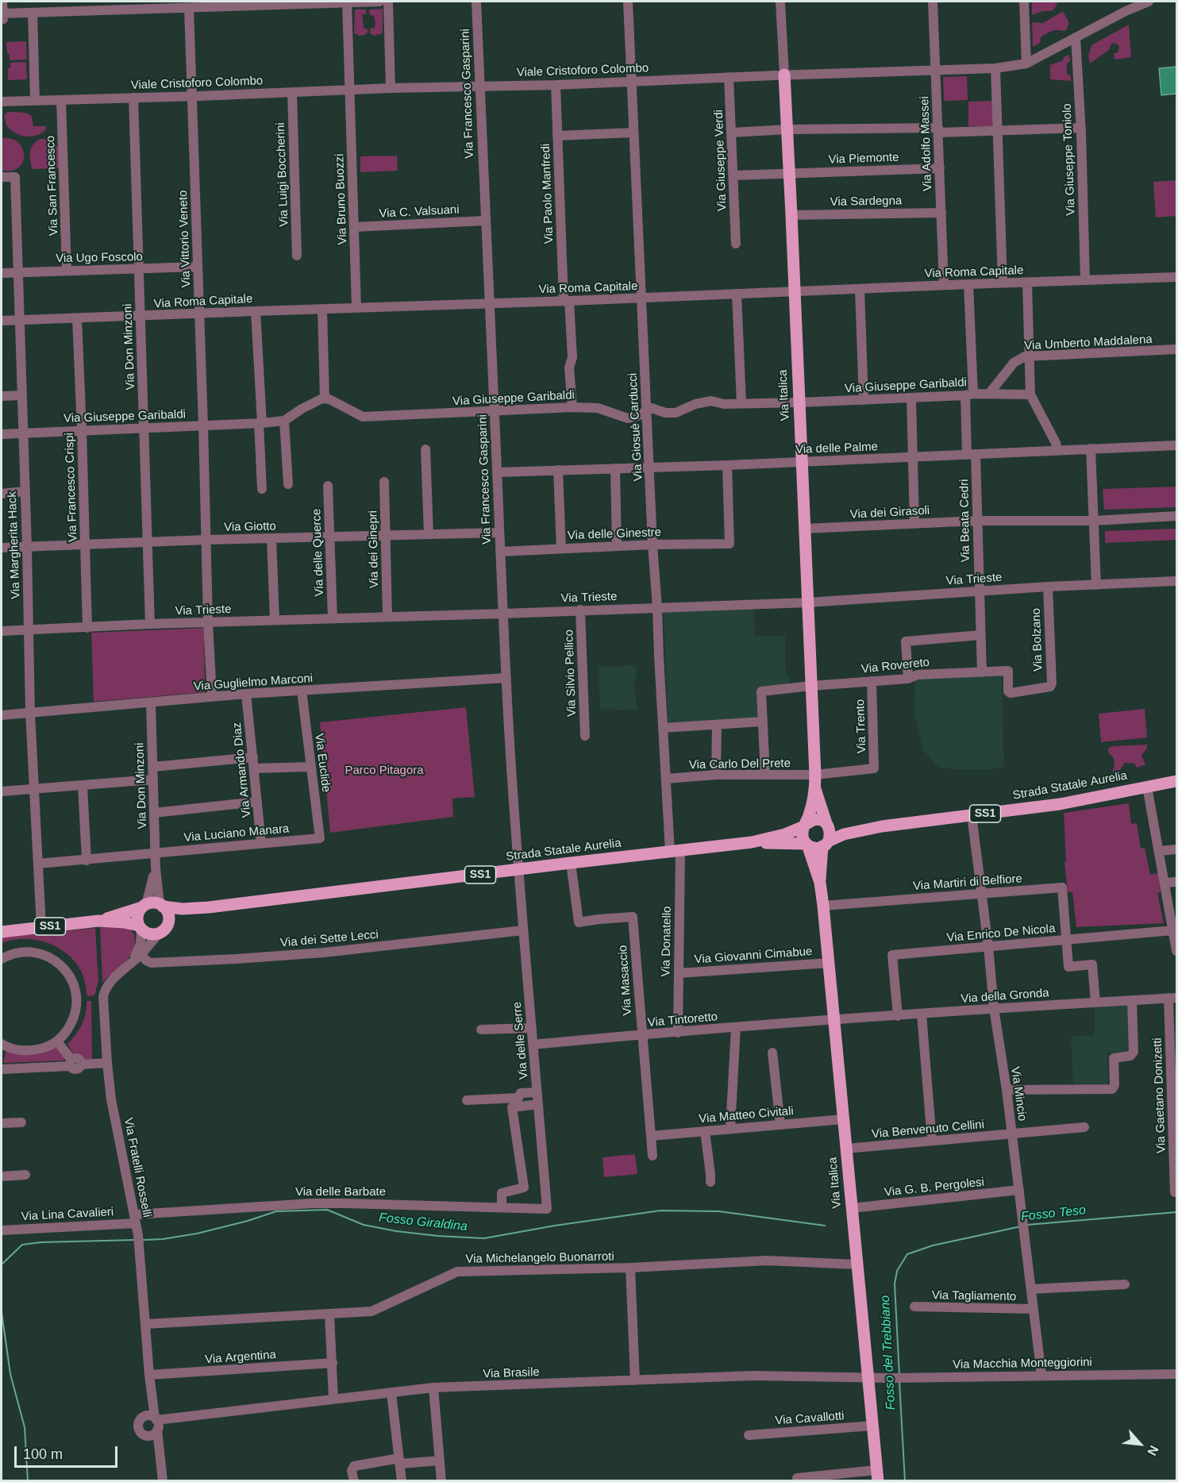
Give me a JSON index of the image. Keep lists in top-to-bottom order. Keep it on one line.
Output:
{"streets":{"main road":["Via Italica","Strada Statale Aurelia","SS1"],"street":["Viale Cristoforo Colombo","Via Francesco Gasparini","Via Adolfo Massei","Via Piemonte","Via Giuseppe Toniolo","Via Giuseppe Verdi","Via Luigi Boccherini","Via San Francesco","Via Paolo Manfredi","Via Bruno Buozzi","Via Sardegna","Via C. Valsuani","Via Vittorio Veneto","Via Ugo Foscolo","Via Roma Capitale","Via Umberto Maddalena","Via Don Minzoni","Via Giuseppe Garibaldi","Via Giosuè Carducci","Via delle Palme","Via Francesco Crispi","Via dei Girasoli","Via Beata Cedri","Via Giotto","Via delle Ginestre","Via Margherita Hack","Via dei Ginepri","Via delle Querce","Via Trieste","Via Bolzano","Via Rovereto","Via Silvio Pellico","Via Guglielmo Marconi","Via Trento","Via Euclide","Via Carlo Del Prete","Via Armando Diaz","Via Luciano Manara","Via Martiri di Belfiore","Via Enrico De Nicola","Via dei Sette Lecci","Via Donatello","Via Giovanni Cimabue","Via Masaccio","Via della Gronda","Via Tintoretto","Via delle Serre","Via Mincio","Via Gaetano Donizetti","Via Matteo Civitali","Via Benvenuto Cellini","Via Fratelli Rosselli","Via G. B. Pergolesi","Via delle Barbate","Via Lina Cavalieri","Via Michelangelo Buonarroti","Via Tagliamento","Via Argentina","Via Macchia Monteggiorini","Via Brasile","Via Cavallotti"]},"crossings":[["Viale Cristoforo Colombo","Via Francesco Gasparini"],["Viale Cristoforo Colombo","Via Adolfo Massei"],["Viale Cristoforo Colombo","Via Giuseppe Toniolo"],["Viale Cristoforo Colombo","Via Giuseppe Verdi"],["Viale Cristoforo Colombo","Via Luigi Boccherini"],["Viale Cristoforo Colombo","Via San Francesco"],["Viale Cristoforo Colombo","Via Paolo Manfredi"],["Viale Cristoforo Colombo","Via Bruno Buozzi"],["Viale Cristoforo Colombo","Via Vittorio Veneto"],["Viale Cristoforo Colombo","Via Don Minzoni"],["Viale Cristoforo Colombo","Via Italica"],["Viale Cristoforo Colombo","Via Giosuè Carducci"],["Via Francesco Gasparini","Via C. Valsuani"],["Via Francesco Gasparini","Via Roma Capitale"],["Via Francesco Gasparini","Via Giuseppe Garibaldi"],["Via Francesco Gasparini","Via delle Palme"],["Via Francesco Gasparini","Via Giotto"],["Via Francesco Gasparini","Via delle Ginestre"],["Via Francesco Gasparini","Via Trieste"],["Via Francesco Gasparini","Via Guglielmo Marconi"],["Via Francesco Gasparini","Strada Statale Aurelia"],["Via Francesco Gasparini","Via delle Serre"],["Via Adolfo Massei","Via Piemonte"],["Via Adolfo Massei","Via Sardegna"],["Via Adolfo Massei","Via Roma Capitale"],["Via Piemonte","Via Italica"],["Via Giuseppe Toniolo","Via Roma Capitale"],["Via San Francesco","Via Ugo Foscolo"],["Via Paolo Manfredi","Via Roma Capitale"],["Via Paolo Manfredi","Via Giuseppe Garibaldi"],["Via Bruno Buozzi","Via C. Valsuani"],["Via Bruno Buozzi","Via Roma Capitale"],["Via Sardegna","Via Italica"],["Via Vittorio Veneto","Via Ugo Foscolo"],["Via Vittorio Veneto","Via Roma Capitale"],["Via Vittorio Veneto","Via Giuseppe Garibaldi"],["Via Vittorio Veneto","Via Giotto"],["Via Vittorio Veneto","Via Trieste"],["Via Vittorio Veneto","Via Guglielmo Marconi"],["Via Ugo Foscolo","Via Don Minzoni"],["Via Ugo Foscolo","Via Margherita Hack"],["Via Roma Capitale","Via Don Minzoni"],["Via Roma Capitale","Via Italica"],["Via Roma Capitale","Via Giosuè Carducci"],["Via Roma Capitale","Via Francesco Crispi"],["Via Roma Capitale","Via Beata Cedri"],["Via Roma Capitale","Via Margherita Hack"],["Via Umberto Maddalena","Via Giuseppe Garibaldi"],["Via Don Minzoni","Via Giuseppe Garibaldi"],["Via Don Minzoni","Via Giotto"],["Via Don Minzoni","Via Trieste"],["Via Don Minzoni","Via Guglielmo Marconi"],["Via Don Minzoni","Strada Statale Aurelia"],["Via Don Minzoni","SS1"],["Via Don Minzoni","Via Luciano Manara"],["Via Don Minzoni","Via Fratelli Rosselli"],["Via Giuseppe Garibaldi","Via Italica"],["Via Giuseppe Garibaldi","Via Giosuè Carducci"],["Via Giuseppe Garibaldi","Via Francesco Crispi"],["Via Giuseppe Garibaldi","Via Beata Cedri"],["Via Giuseppe Garibaldi","Via Margherita Hack"],["Via Italica","Via delle Palme"],["Via Italica","Via dei Girasoli"],["Via Italica","Via Trieste"],["Via Italica","Via Rovereto"],["Via Italica","Via Trento"],["Via Italica","Via Carlo Del Prete"],["Via Italica","Strada Statale Aurelia"],["Via Italica","Via Martiri di Belfiore"],["Via Italica","Via Giovanni Cimabue"],["Via Italica","Via della Gronda"],["Via Italica","Via Tintoretto"],["Via Italica","Via Matteo Civitali"],["Via Italica","Via Benvenuto Cellini"],["Via Italica","Via G. B. Pergolesi"],["Via Italica","Via Michelangelo Buonarroti"],["Via Italica","Via Macchia Monteggiorini"],["Via Italica","Via Brasile"],["Via Italica","Via Cavallotti"],["Via Giosuè Carducci","Via delle Palme"],["Via Giosuè Carducci","Via delle Ginestre"],["Via Giosuè Carducci","Via Trieste"],["Via Giosuè Carducci","Via Carlo Del Prete"],["Via Giosuè Carducci","Strada Statale Aurelia"],["Via Giosuè Carducci","Via Donatello"],["Via delle Palme","Via Beata Cedri"],["Via delle Palme","Via delle Ginestre"],["Via Francesco Crispi","Via Giotto"],["Via Francesco Crispi","Via Trieste"],["Via dei Girasoli","Via Beata Cedri"],["Via Beata Cedri","Via Trieste"],["Via Beata Cedri","Via Bolzano"],["Via Beata Cedri","Via Rovereto"],["Via Giotto","Via Margherita Hack"],["Via Giotto","Via dei Ginepri"],["Via Giotto","Via delle Querce"],["Via Margherita Hack","Via Trieste"],["Via Margherita Hack","Via Guglielmo Marconi"],["Via Margherita Hack","SS1"],["Via Margherita Hack","Via Luciano Manara"],["Via dei Ginepri","Via Trieste"],["Via delle Querce","Via Trieste"],["Via Trieste","Via Bolzano"],["Via Trieste","Via Silvio Pellico"],["Via Bolzano","Via Rovereto"],["Via Rovereto","Via Trento"],["Via Guglielmo Marconi","Via Euclide"],["Via Guglielmo Marconi","Via Armando Diaz"],["Via Trento","Via Carlo Del Prete"],["Via Euclide","Via Luciano Manara"],["Via Armando Diaz","Via Luciano Manara"],["Strada Statale Aurelia","SS1"],["Strada Statale Aurelia","Via Donatello"],["Strada Statale Aurelia","Via Masaccio"],["Strada Statale Aurelia","Via delle Serre"],["Strada Statale Aurelia","Via Mincio"],["Strada Statale Aurelia","Via Fratelli Rosselli"],["SS1","Via Fratelli Rosselli"],["Via Martiri di Belfiore","Via Enrico De Nicola"],["Via Martiri di Belfiore","Via Mincio"],["Via Enrico De Nicola","Via della Gronda"],["Via Enrico De Nicola","Via Mincio"],["Via dei Sette Lecci","Via delle Serre"],["Via dei Sette Lecci","Via Fratelli Rosselli"],["Via Donatello","Via Giovanni Cimabue"],["Via Donatello","Via Tintoretto"],["Via Masaccio","Via Tintoretto"],["Via Masaccio","Via Matteo Civitali"],["Via della Gronda","Via Tintoretto"],["Via della Gronda","Via Mincio"],["Via della Gronda","Via Gaetano Donizetti"],["Via Tintoretto","Via delle Serre"],["Via delle Serre","Via delle Barbate"],["Via Mincio","Via Benvenuto Cellini"],["Via Mincio","Via G. B. Pergolesi"],["Via Mincio","Via Tagliamento"],["Via Mincio","Via Macchia Monteggiorini"],["Via Fratelli Rosselli","Via delle Barbate"],["Via Fratelli Rosselli","Via Lina Cavalieri"],["Via Fratelli Rosselli","Via Michelangelo Buonarroti"],["Via Fratelli Rosselli","Via Argentina"],["Via Fratelli Rosselli","Via Brasile"],["Via delle Barbate","Via Lina Cavalieri"],["Via Macchia Monteggiorini","Via Brasile"]],"water":["Fosso Teso","Fosso Giraldina","Fosso del Trebbiano"],"parks":["Parco Pitagora"],"scale_bar":"100 m","north":"bottom right"}
